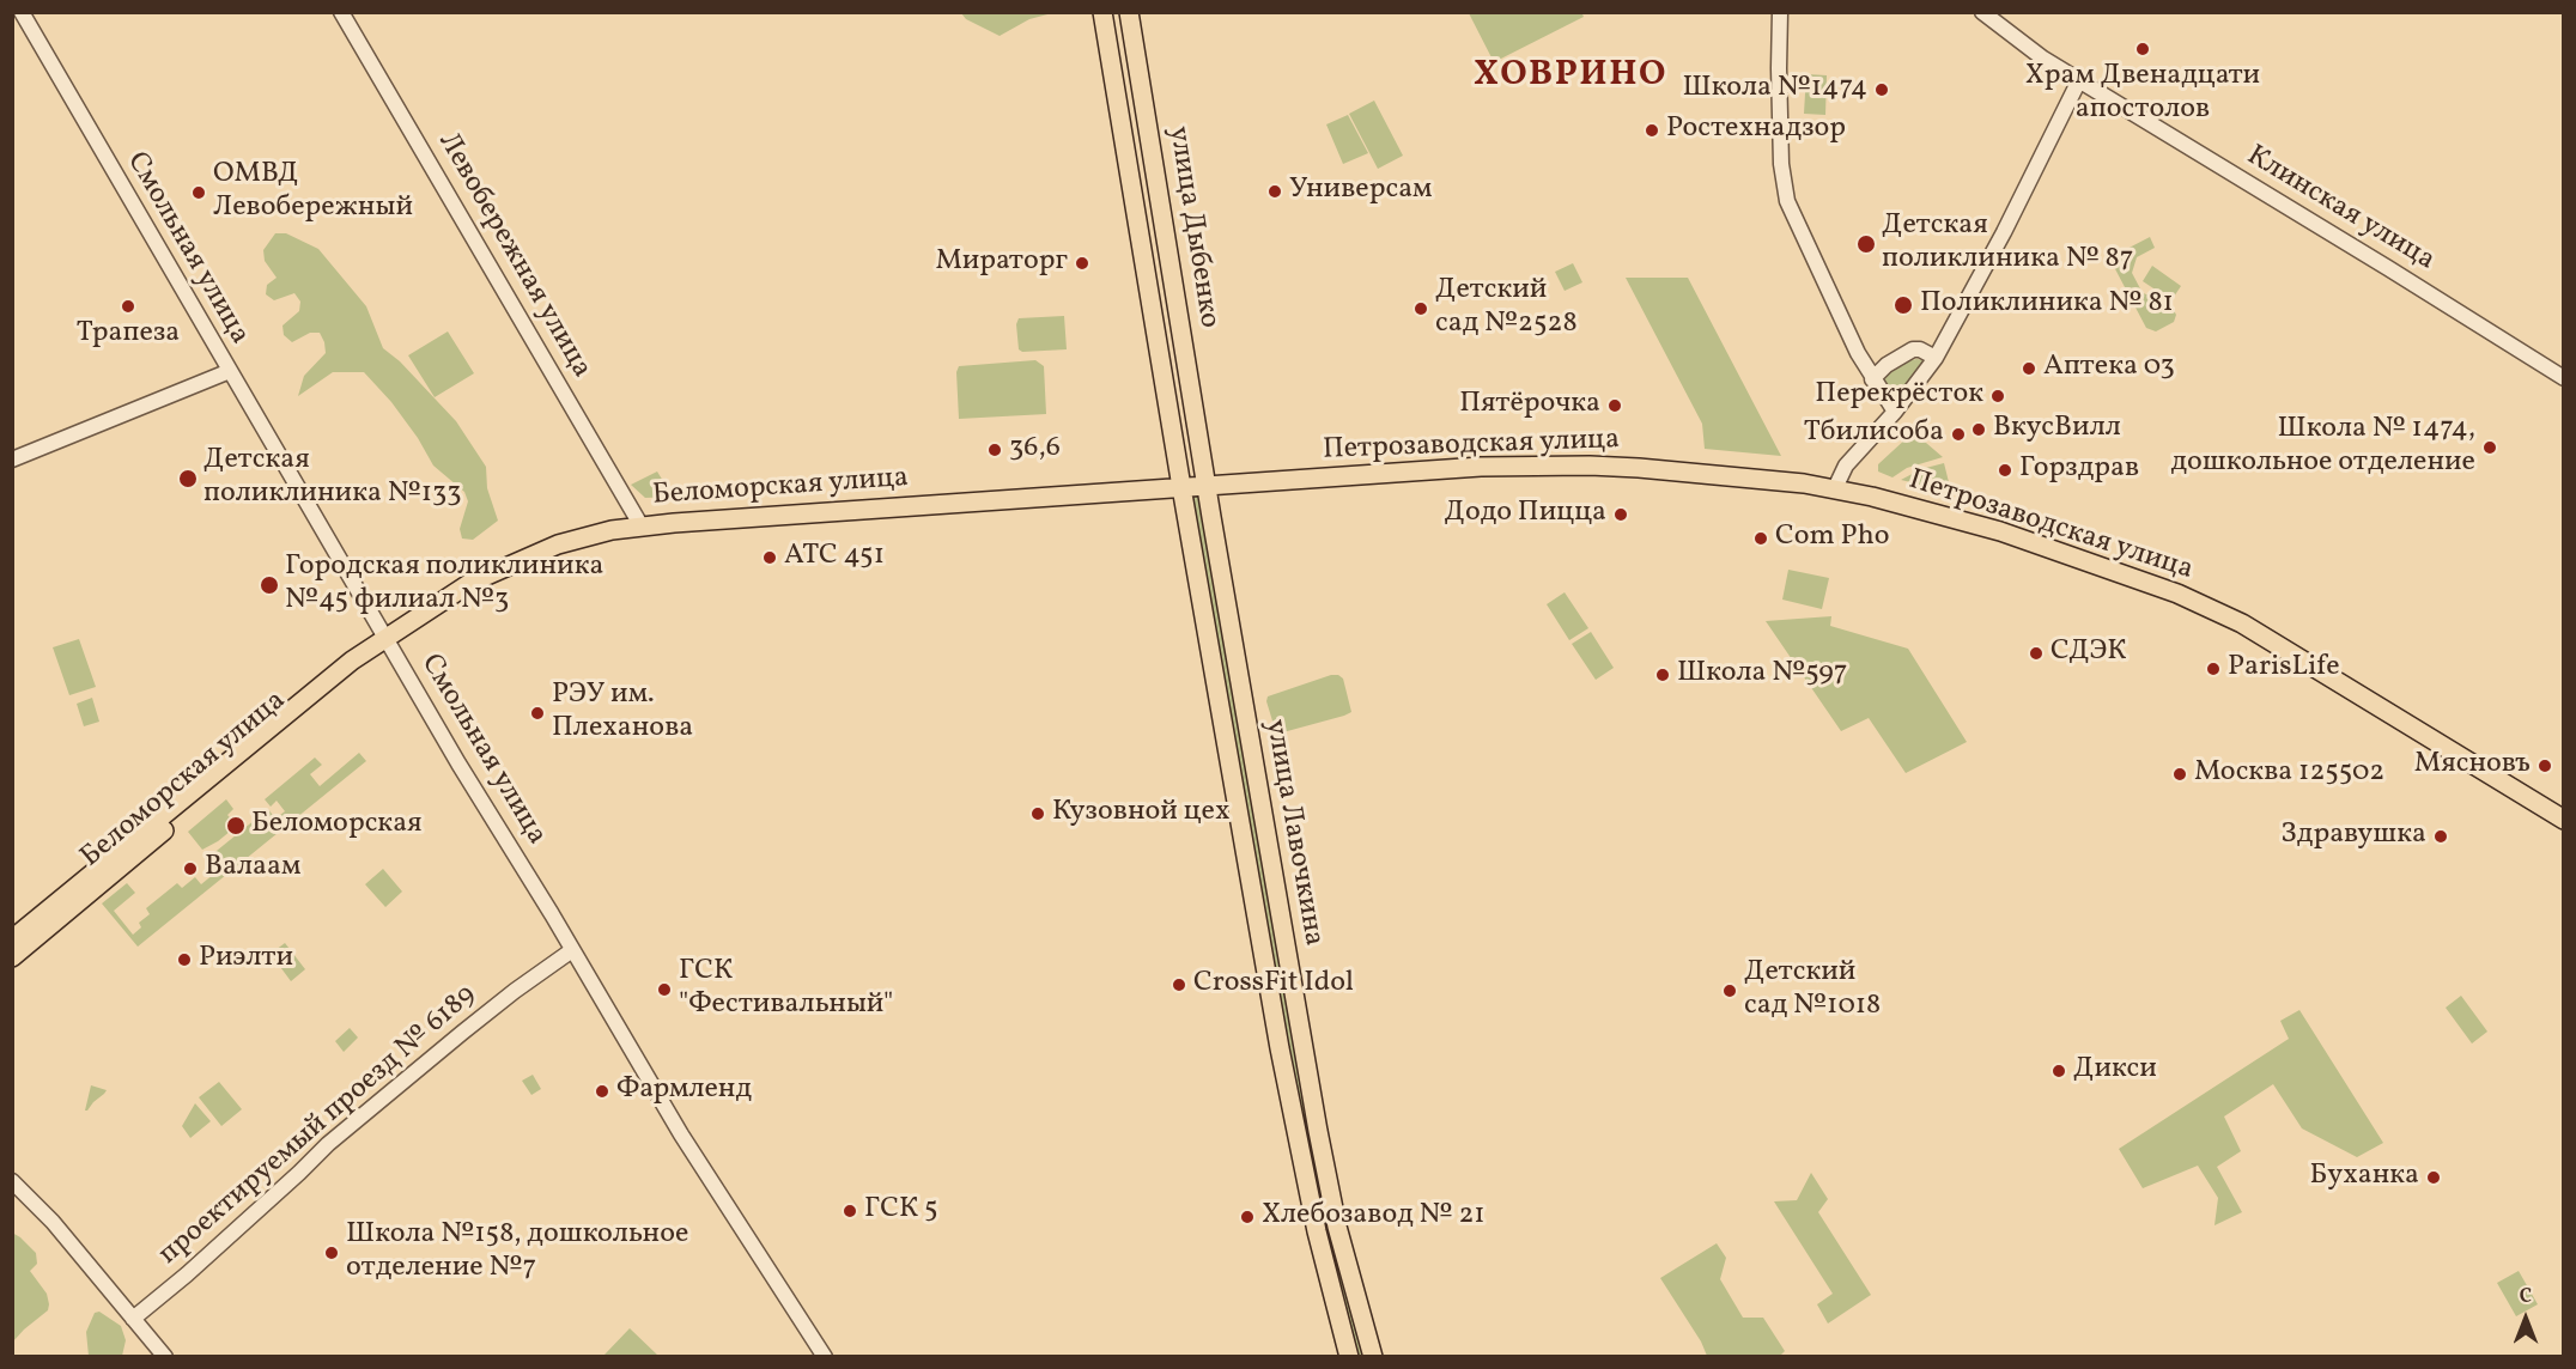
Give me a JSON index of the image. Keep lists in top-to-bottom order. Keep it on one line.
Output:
{"streets":{"main road":["улица Дыбенко","Петрозаводская улица","Беломорская улица","улица Лавочкина"],"street":["Клинская улица","Смольная улица","Левобережная улица","проектируемый проезд № 6189"]},"crossings":[["улица Дыбенко","Петрозаводская улица"],["улица Дыбенко","Беломорская улица"],["улица Дыбенко","улица Лавочкина"],["Смольная улица","Беломорская улица"],["Смольная улица","проектируемый проезд № 6189"],["Левобережная улица","Беломорская улица"],["Петрозаводская улица","Беломорская улица"],["Петрозаводская улица","улица Лавочкина"],["Беломорская улица","улица Лавочкина"]],"districts":["ХОВРИНО"],"places":["Храм Двенадцати апостолов","Школа №1474","Ростехнадзор","Универсам","ОМВД Левобережный","Детская поликлиника № 87","Мираторг","Поликлиника № 81","Трапеза","Детский сад №2528","Аптека 03","Перекрёсток","Пятёрочка","ВкусВилл","Тбилисоба","Школа № 1474, дошкольное отделение","36,6","Горздрав","Детская поликлиника №133","Додо Пицца","Com Pho","АТС 451","Городская поликлиника №45 филиал №3","СДЭК","ParisLife","Школа №597","РЭУ им. Плеханова","Мясновъ","Москва 125502","Кузовной цех","Беломорская","Здравушка","Валаам","Риэлти","CrossFit Idol","ГСК \"Фестивальный\"","Детский сад №1018","Дикси","Фармленд","Буханка","ГСК 5","Хлебозавод № 21","Школа №158, дошкольное отделение №7"],"north":"top"}
